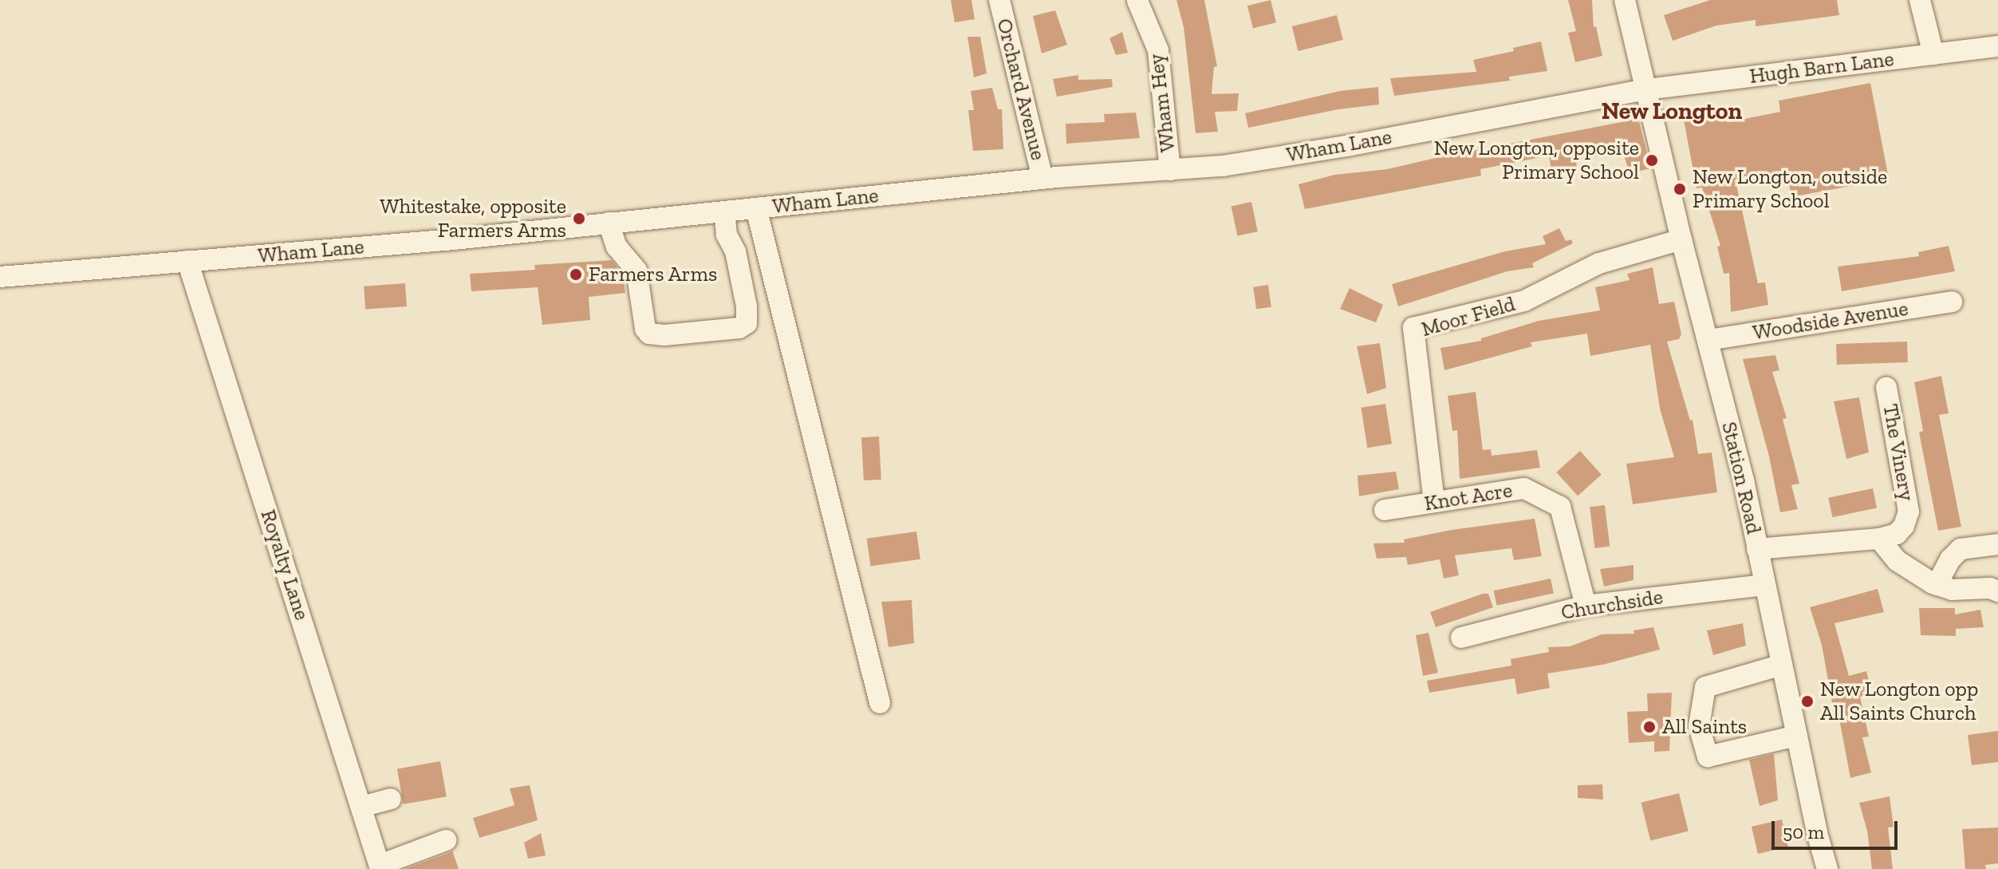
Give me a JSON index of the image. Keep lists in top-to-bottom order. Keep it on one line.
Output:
{"streets":{"street":["Hugh Barn Lane","Orchard Avenue","Wham Hey","Wham Lane","Moor Field","Woodside Avenue","The Vinery","Station Road","Knot Acre","Royalty Lane","Churchside"]},"crossings":[["Hugh Barn Lane","Wham Lane"],["Hugh Barn Lane","Station Road"],["Orchard Avenue","Wham Lane"],["Wham Hey","Wham Lane"],["Wham Lane","Station Road"],["Wham Lane","Royalty Lane"],["Moor Field","Station Road"],["Moor Field","Knot Acre"],["Woodside Avenue","Station Road"],["The Vinery","Station Road"],["Station Road","Churchside"],["Knot Acre","Churchside"]],"districts":["New Longton"],"places":["New Longton, opposite Primary School","New Longton, outside Primary School","Whitestake, opposite Farmers Arms","Farmers Arms","New Longton opp All Saints Church","All Saints"],"scale_bar":"50 m"}
